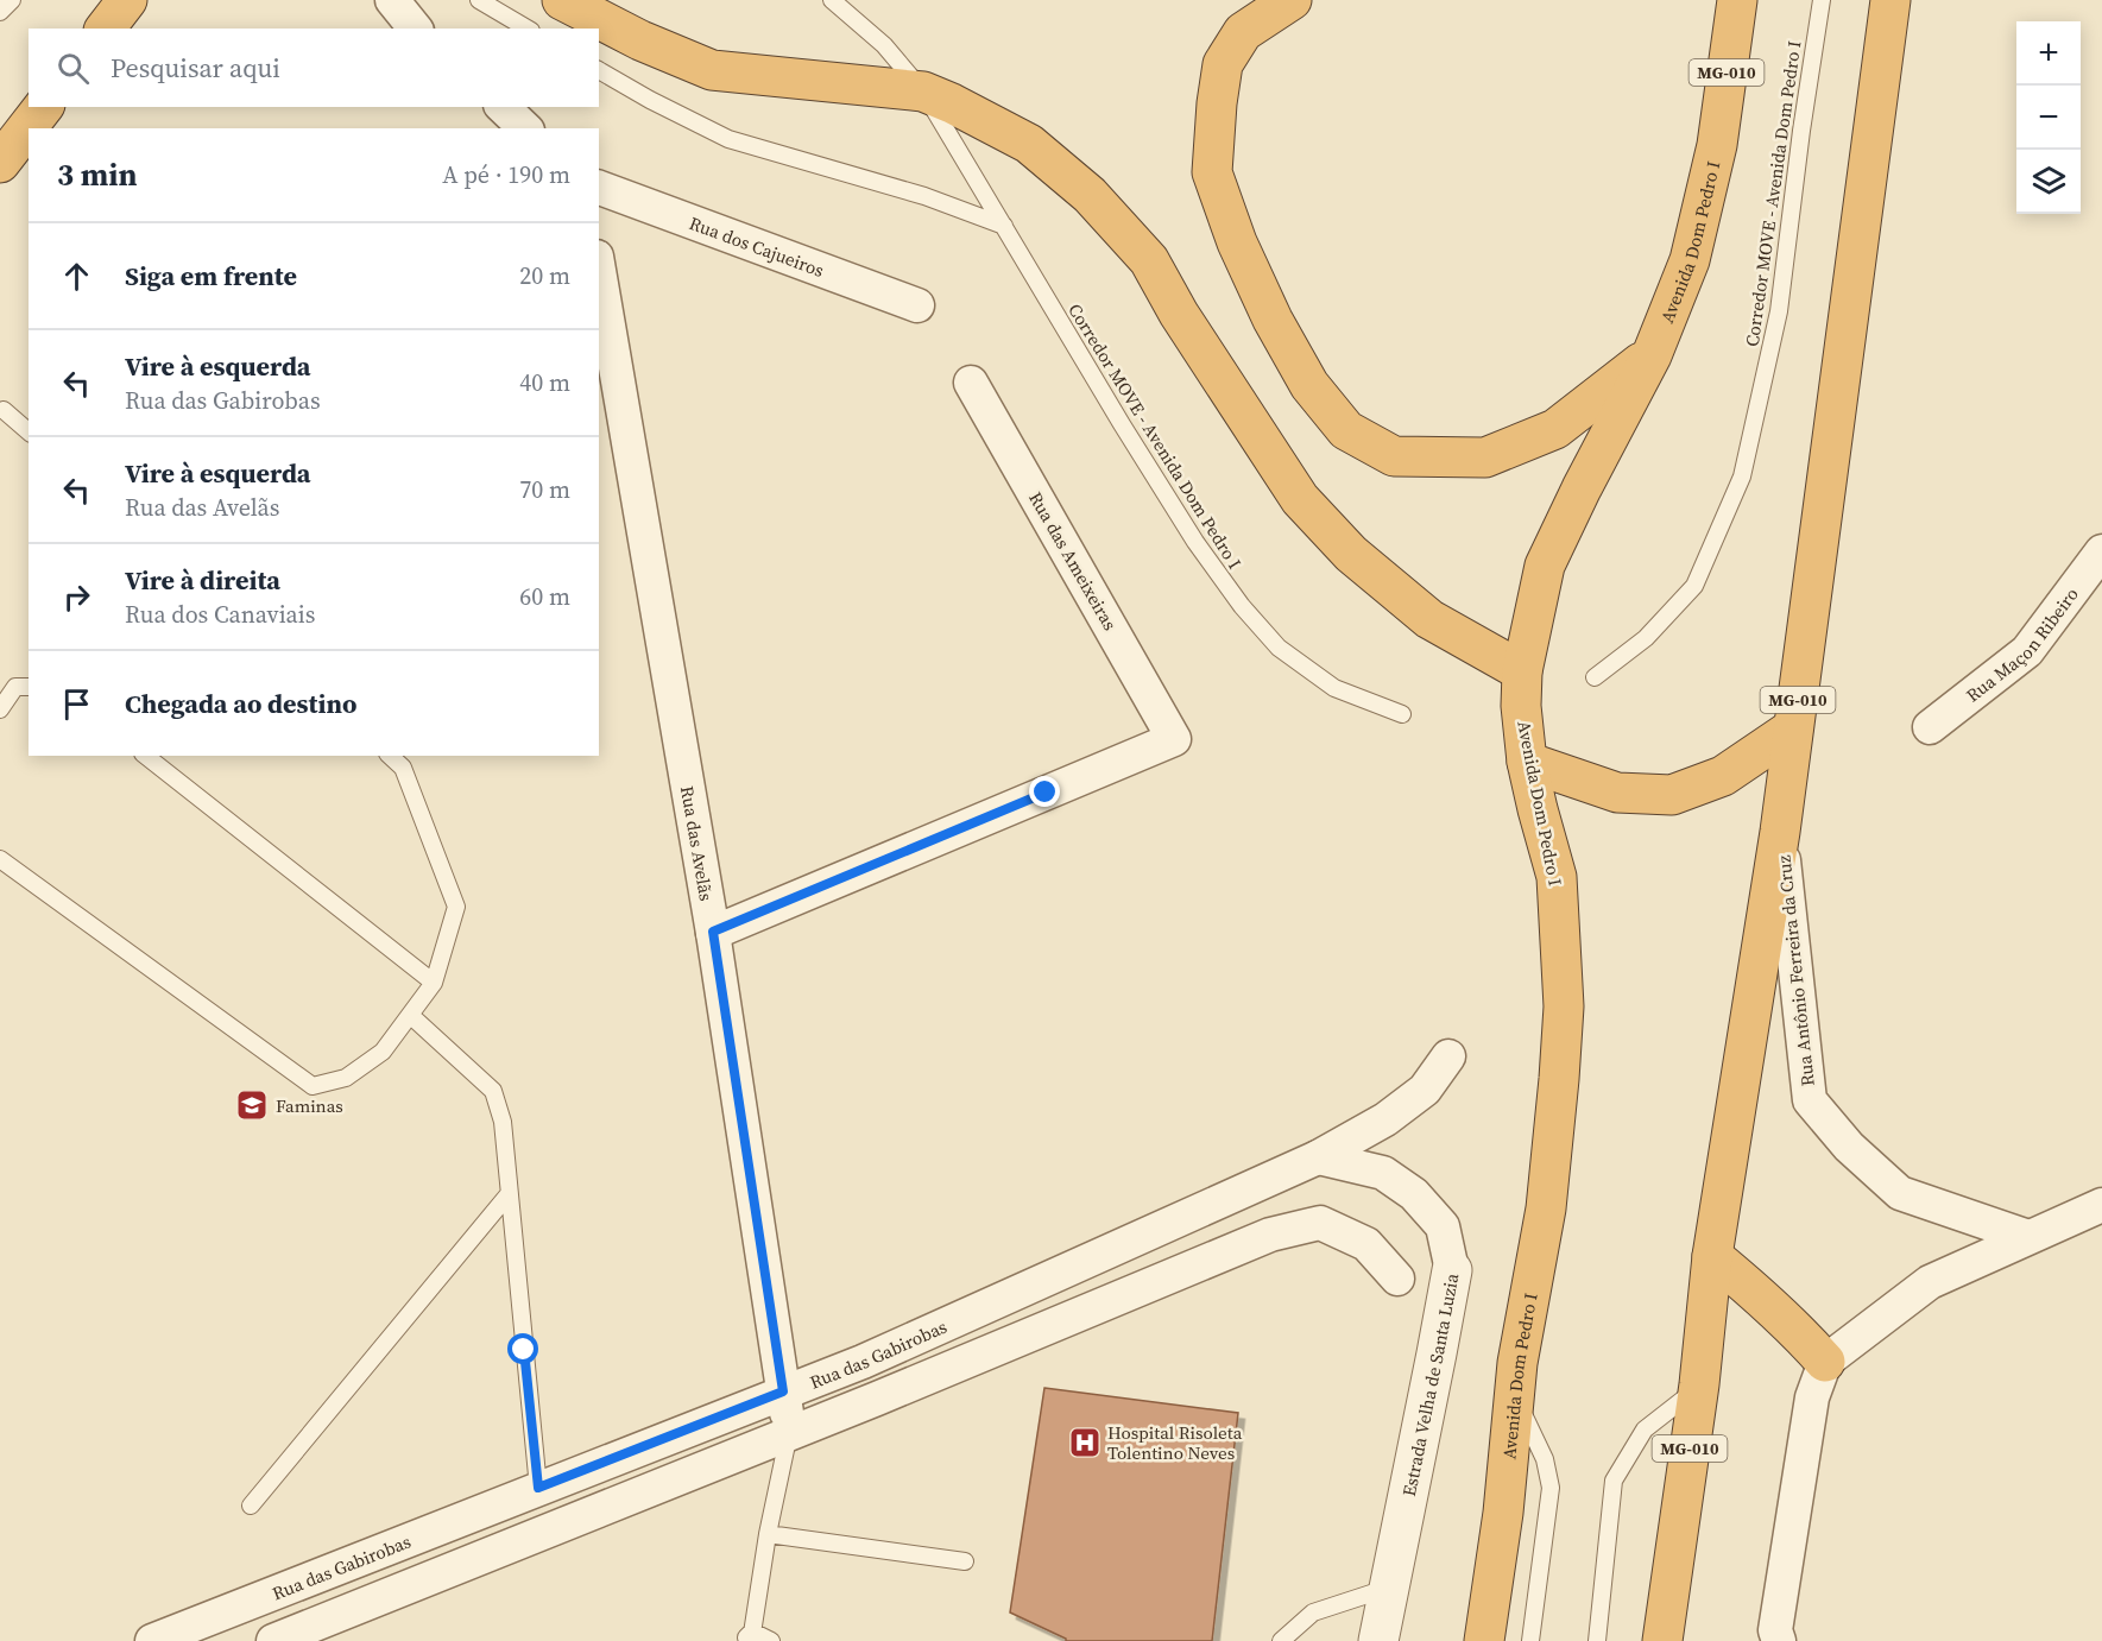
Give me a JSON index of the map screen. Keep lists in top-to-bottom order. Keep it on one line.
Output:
{"streets":{"highway":["MG-010","Avenida Dom Pedro I"],"street":["Rua dos Cajueiros","Rua das Ameixeiras","Rua Maçon Ribeiro","Rua das Avelãs","Rua Antônio Ferreira da Cruz","Rua das Gabirobas","Estrada Velha de Santa Luzia"],"lane":["Corredor MOVE - Avenida Dom Pedro I"]},"crossings":[["MG-010","Rua Antônio Ferreira da Cruz"],["Rua das Ameixeiras","Rua das Avelãs"],["Rua das Avelãs","Rua das Gabirobas"],["Rua das Gabirobas","Estrada Velha de Santa Luzia"]],"places":{"school or university":["Faminas"],"hospital":["Hospital Risoleta Tolentino Neves"]},"page":{"map_buttons":["+","−"],"search":"Pesquisar aqui","heading":["3 min","A pé · 190 m"],"list":[["Siga em frente","20 m"],["Vire à esquerda","Rua das Gabirobas","40 m"],["Vire à esquerda","Rua das Avelãs","70 m"],["Vire à direita","Rua dos Canaviais","60 m"],"Chegada ao destino"]}}
